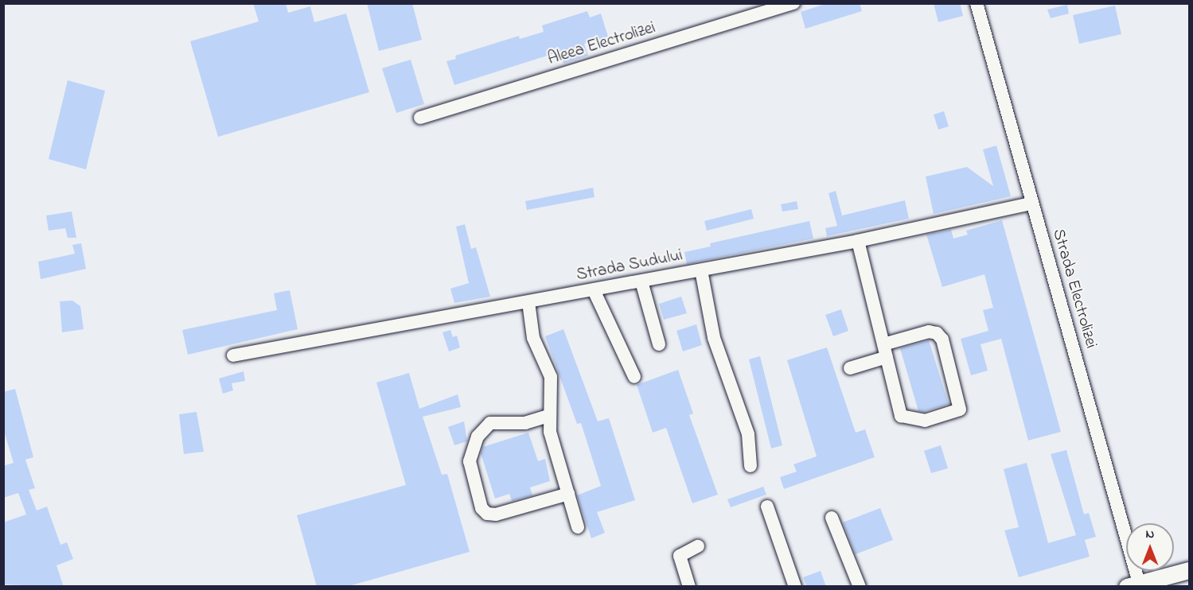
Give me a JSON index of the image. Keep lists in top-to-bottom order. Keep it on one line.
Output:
{"streets":{"street":["Aleea Electrolizei","Strada Sudului","Strada Electrolizei"]},"crossings":[["Strada Sudului","Strada Electrolizei"]],"north":"top"}
